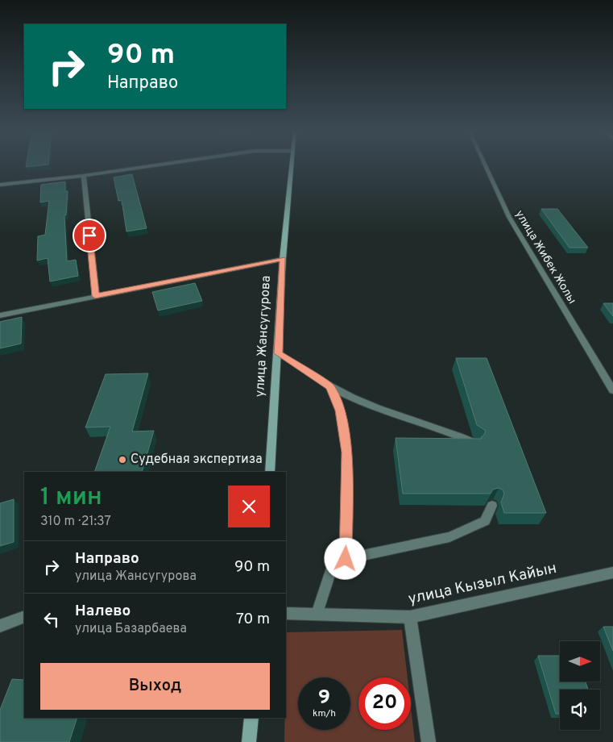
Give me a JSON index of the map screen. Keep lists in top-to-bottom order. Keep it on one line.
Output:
{"streets":{"main road":["улица Жансугурова"],"street":["улица Жибек Жолы","улица Кызыл Кайын"]},"places":["Судебная экспертиза"],"north":"right","page":{"turn":["90 m","Направо"],"heading":["1 мин","310 m · 21:37"],"list":[{"name":"Направо","note":"улица Жансугурова","value":"90 m"},{"name":"Налево","note":"улица Базарбаева","value":"70 m"}],"buttons":"Выход","speed":"9 km/h","limit":"20"}}
